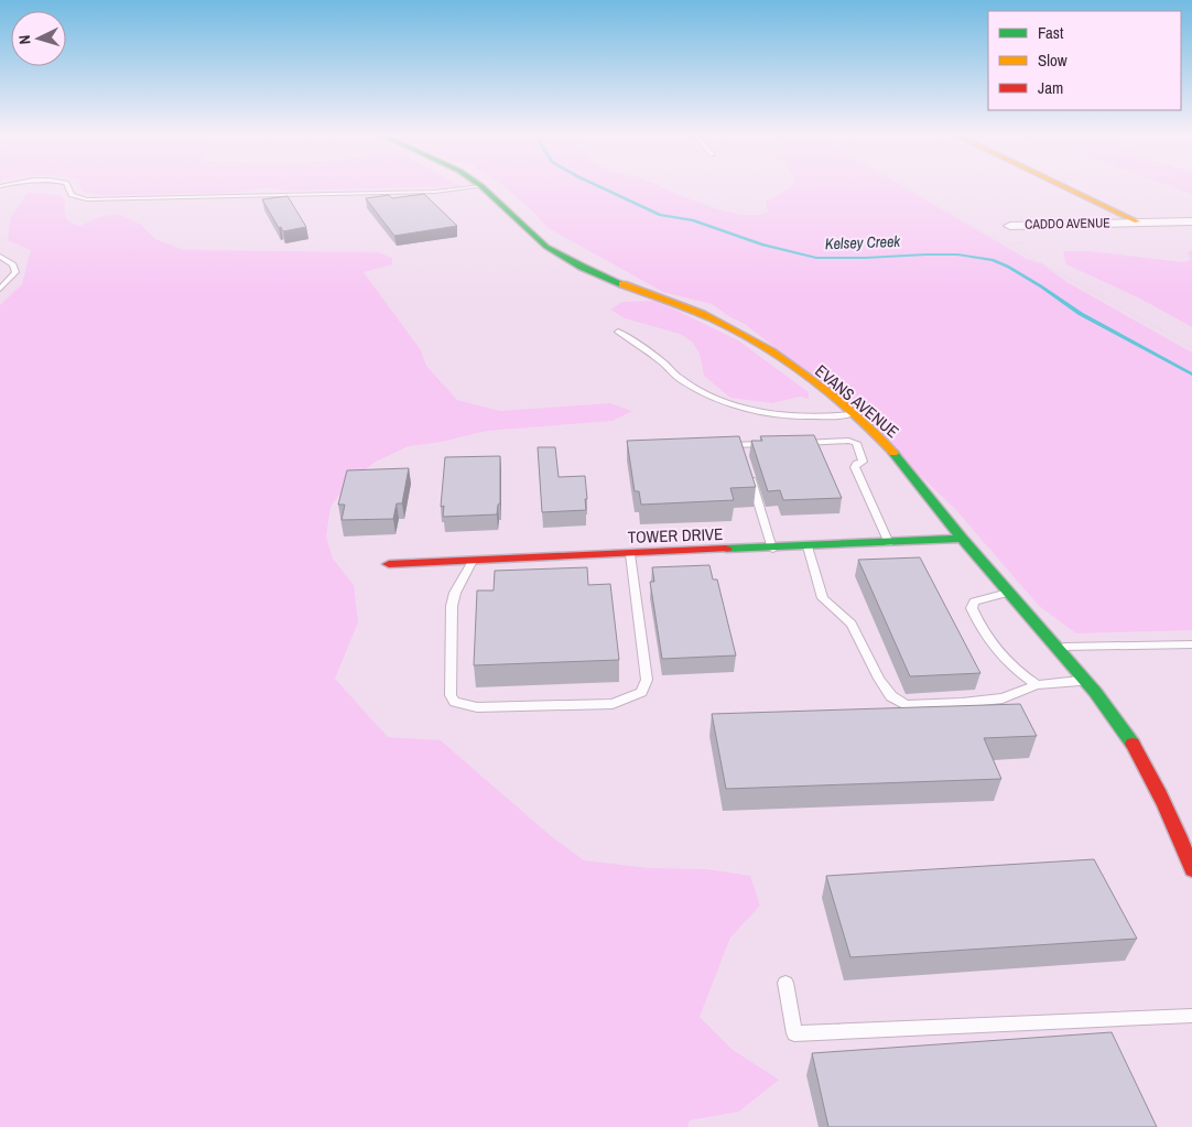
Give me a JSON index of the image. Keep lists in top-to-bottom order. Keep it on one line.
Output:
{"streets":{"street":["CADDO AVENUE","EVANS AVENUE","TOWER DRIVE"]},"crossings":[["EVANS AVENUE","TOWER DRIVE"]],"water":["Kelsey Creek"],"legend":["Fast","Slow","Jam"],"north":"left"}
